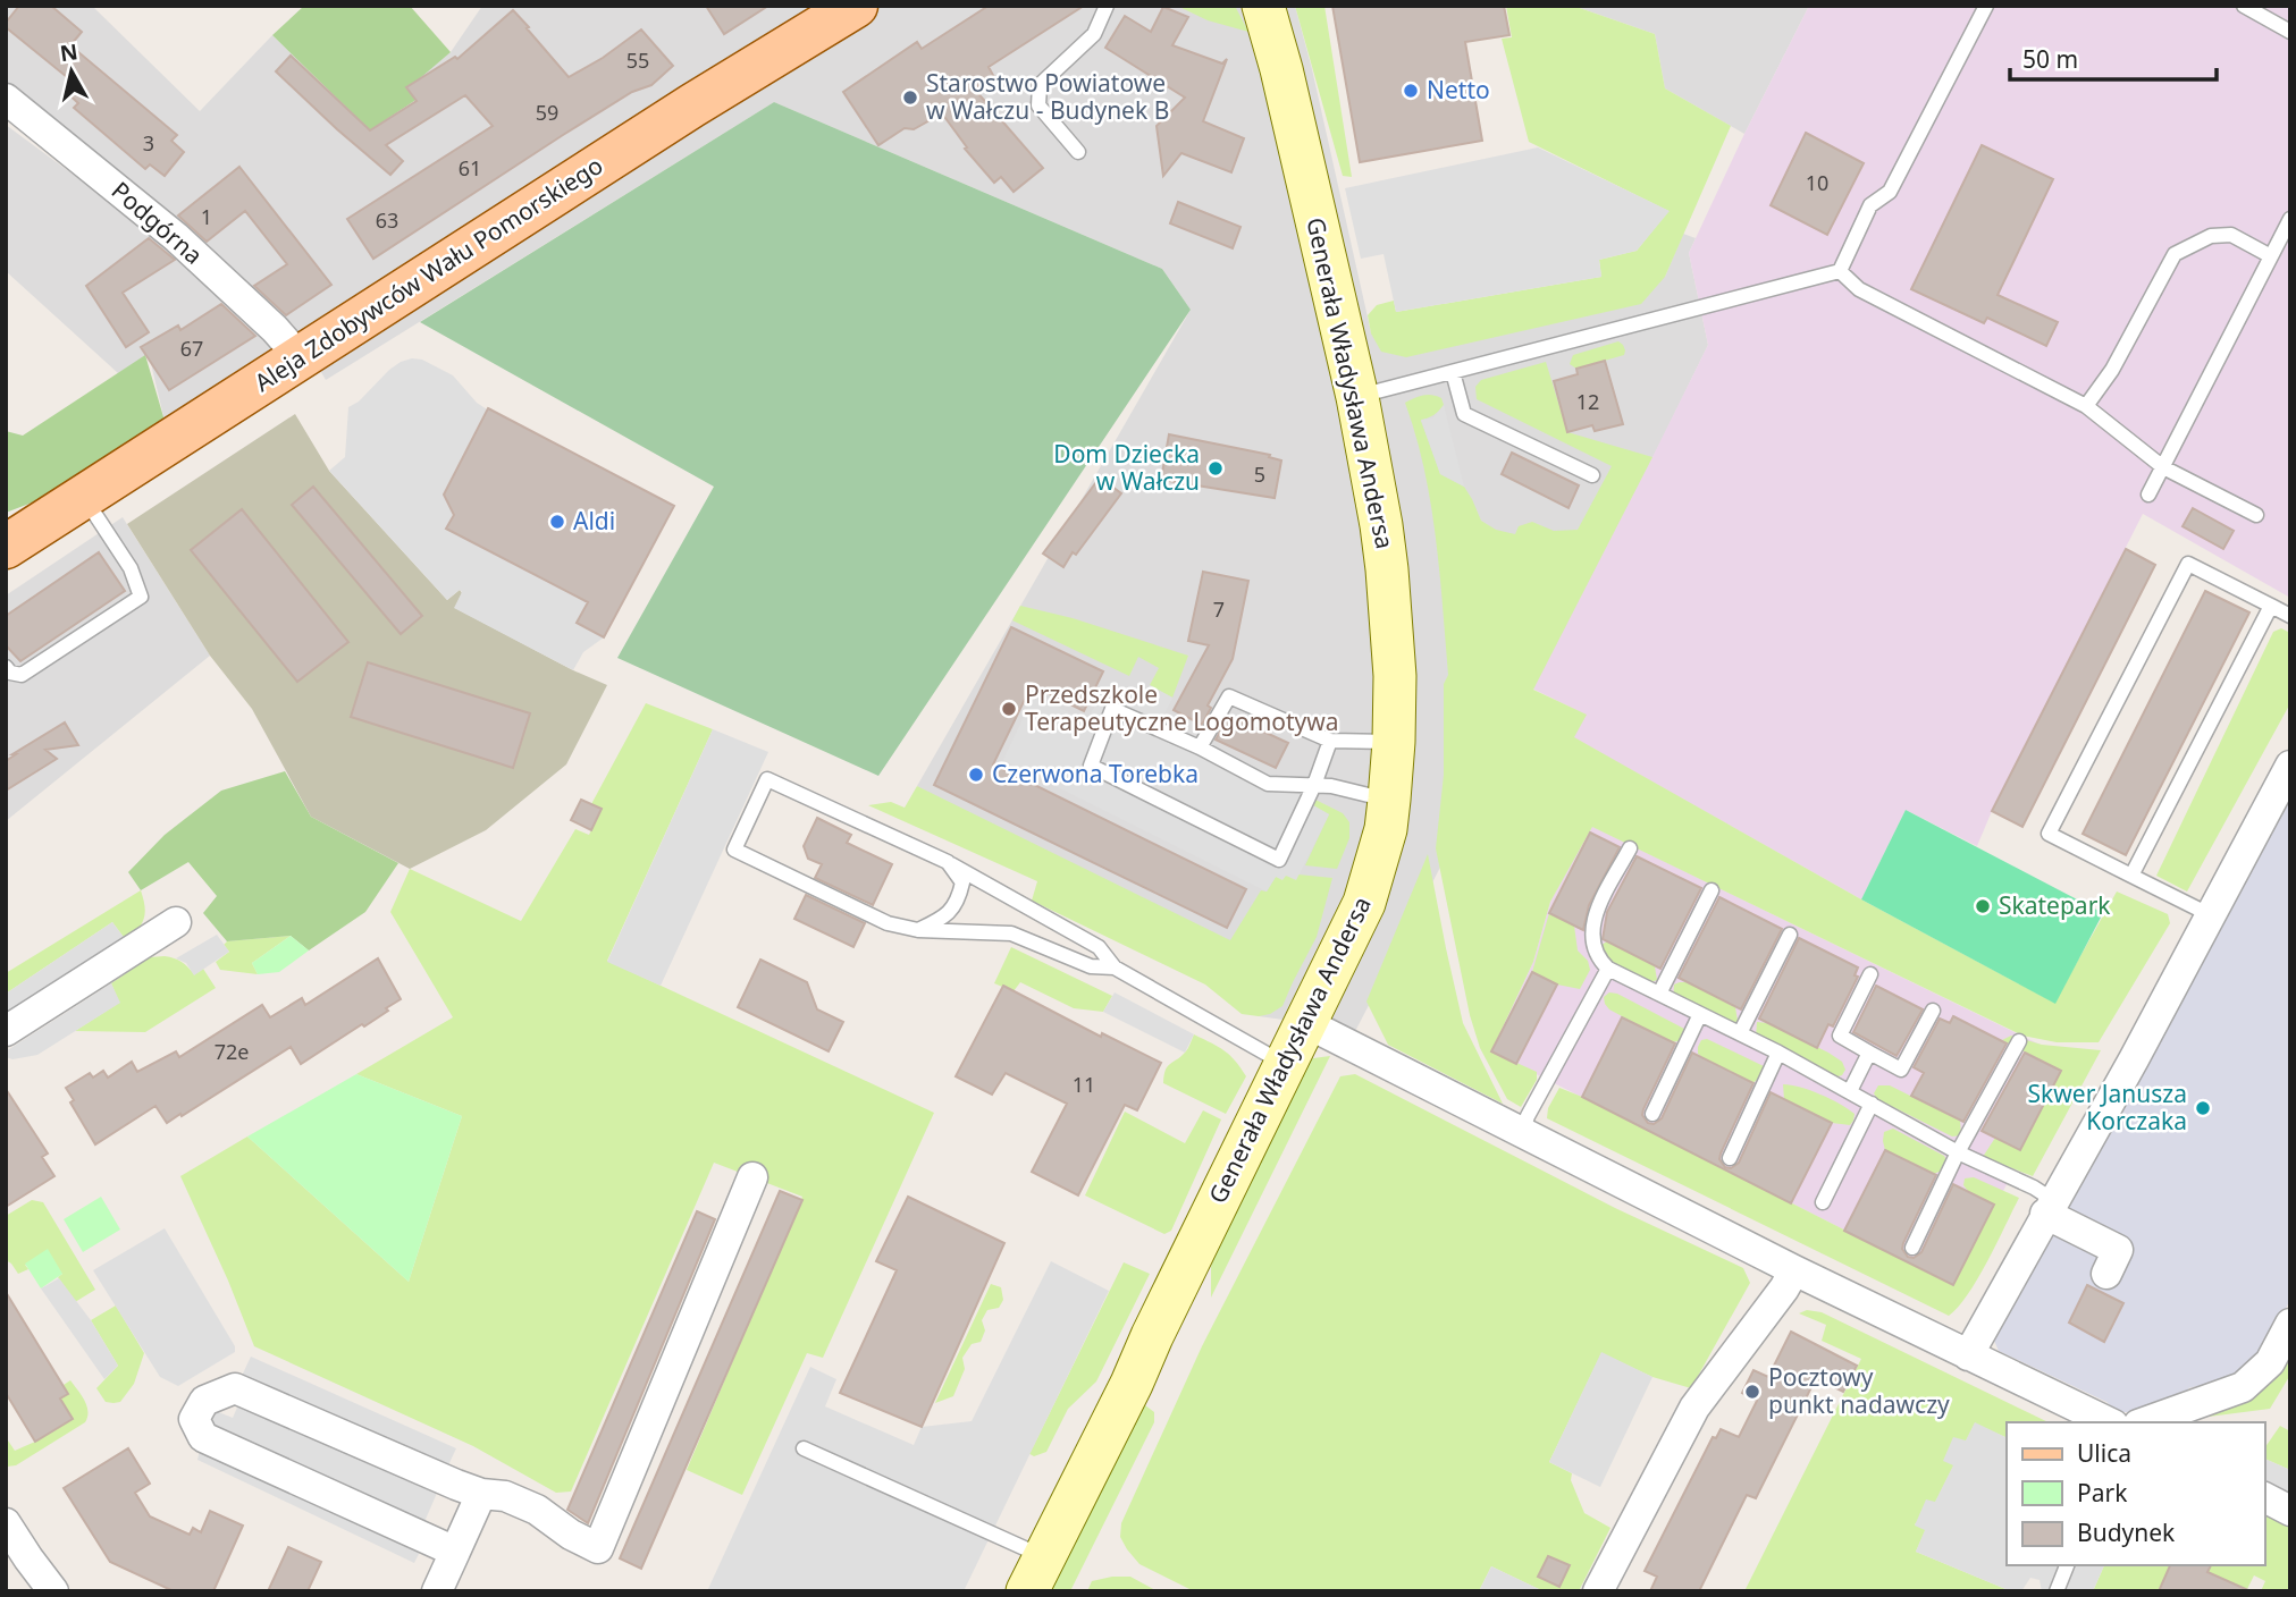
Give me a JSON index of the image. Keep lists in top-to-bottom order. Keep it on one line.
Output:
{"streets":{"main road":["Aleja Zdobywców Wału Pomorskiego","Generała Władysława Andersa"],"street":["Podgórna"]},"crossings":[["Podgórna","Aleja Zdobywców Wału Pomorskiego"]],"places":["Netto","Starostwo Powiatowe w Wałczu - Budynek B","Dom Dziecka w Wałczu","Aldi","Przedszkole Terapeutyczne Logomotywa","Czerwona Torebka","Skatepark","Skwer Janusza Korczaka","Pocztowy punkt nadawczy"],"house_numbers":["55","59","3","61","10","1","63","67","12","5","7","72e","11"],"legend":["Ulica","Park","Budynek"],"scale_bar":"50 m","north":"top"}
